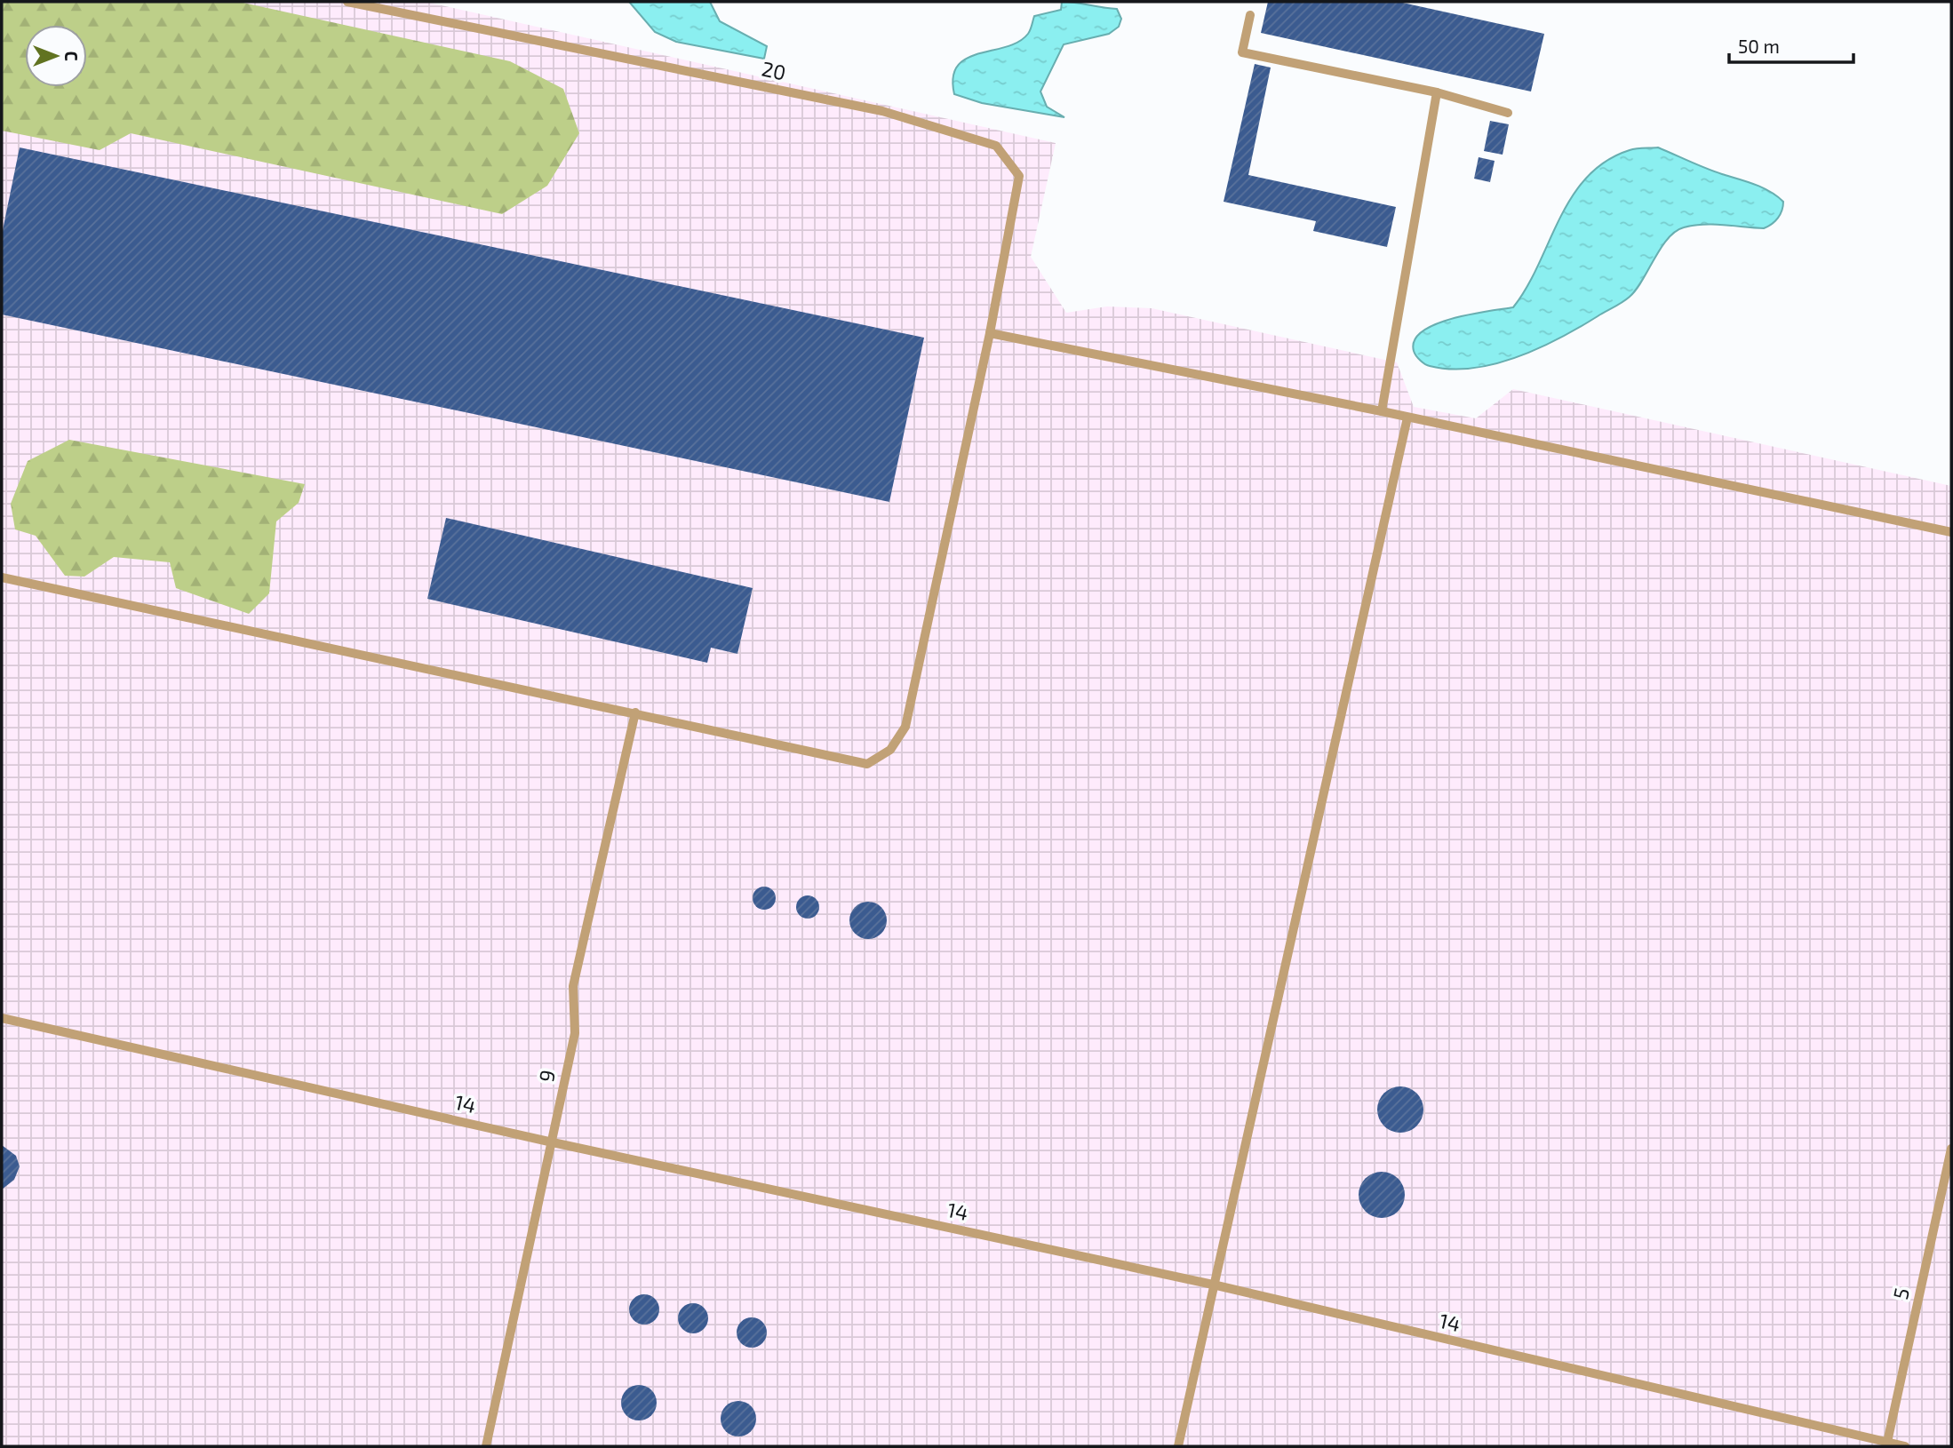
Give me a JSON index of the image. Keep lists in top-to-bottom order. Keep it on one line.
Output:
{"streets":{"lane":["20","9","14","5"]},"crossings":[["20","9"],["9","14"],["14","5"]],"scale_bar":"50 m","north":"right"}
